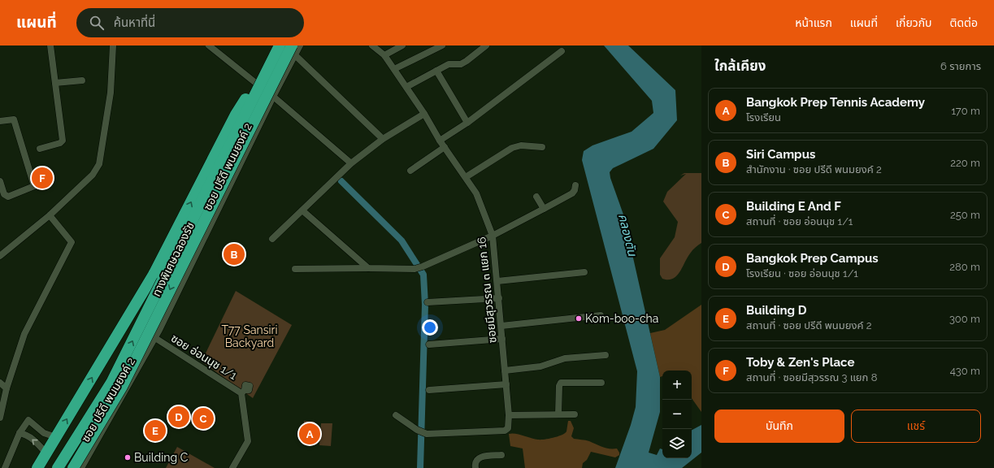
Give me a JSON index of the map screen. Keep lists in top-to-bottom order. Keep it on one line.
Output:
{"streets":{"highway":["ทางพิเศษฉลองรัช"],"street":["ซอย ปรีดี พนมยงค์ 2","ซอยมีสุวรรณ ๓ แยก 16","ซอย อ่อนนุช 1/1"]},"crossings":[["ซอย ปรีดี พนมยงค์ 2","ทางพิเศษฉลองรัช"],["ซอย ปรีดี พนมยงค์ 2","ซอย อ่อนนุช 1/1"]],"water":["คลองตัน"],"parks":["T77 Sansiri Backyard"],"places":["Kom-boo-cha","Building C"],"page":{"header":"แผนที่","search":"ค้นหาที่นี่","nav":["หน้าแรก","แผนที่","เกี่ยวกับ","ติดต่อ"],"heading":["ใกล้เคียง","6 รายการ"],"list":[{"mark":"A","name":"Bangkok Prep Tennis Academy","note":"โรงเรียน","value":"170 m"},{"mark":"B","name":"Siri Campus","note":"สำนักงาน · ซอย ปรีดี พนมยงค์ 2","value":"220 m"},{"mark":"C","name":"Building E And F","note":"สถานที่ · ซอย อ่อนนุช 1/1","value":"250 m"},{"mark":"D","name":"Bangkok Prep Campus","note":"โรงเรียน · ซอย อ่อนนุช 1/1","value":"280 m"},{"mark":"E","name":"Building D","note":"สถานที่ · ซอย ปรีดี พนมยงค์ 2","value":"300 m"},{"mark":"F","name":"Toby & Zen's Place","note":"สถานที่ · ซอยมีสุวรรณ 3 แยก 8","value":"430 m"}],"pins":["F","B","D","C","E","A"],"map_buttons":["+","−"],"buttons":["บันทึก","แชร์"]}}
